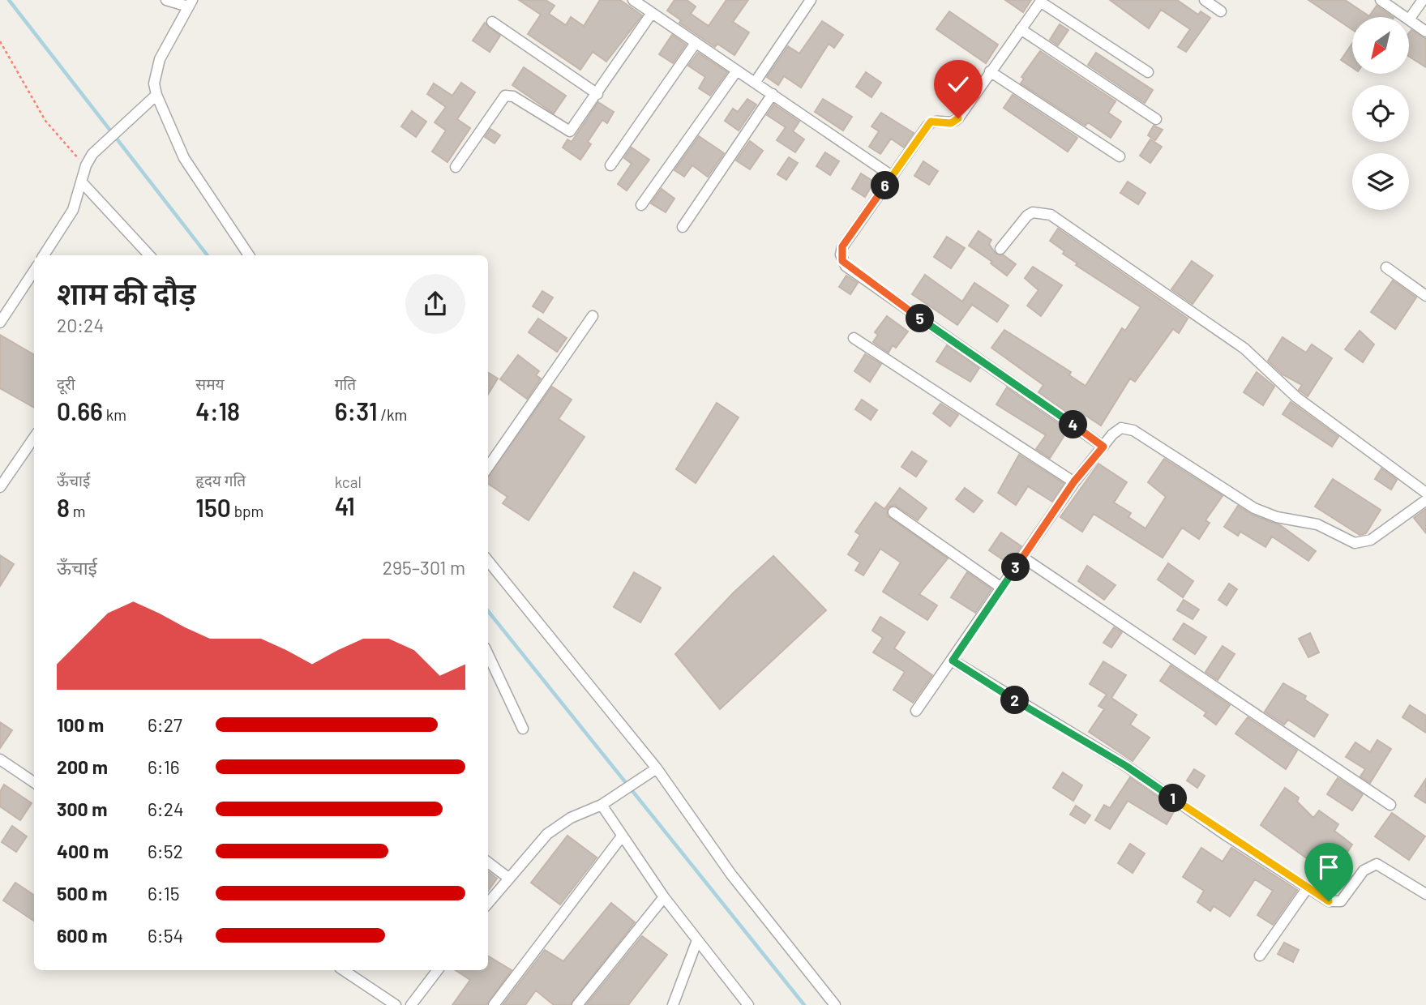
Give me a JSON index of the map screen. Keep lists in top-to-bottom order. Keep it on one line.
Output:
{"north":"bottom left","page":{"pins":["6","5","4","3","2","1"],"heading":["शाम की दौड़","20:24"],"stats":[["दूरी","0.66 km"],["समय","4:18"],["गति","6:31 /km"],["ऊँचाई","8 m"],["हृदय गति","150 bpm"],["kcal","41"]],"chart":["ऊँचाई","295–301 m"],"list":[{"name":"100 m","note":"6:27"},{"name":"200 m","note":"6:16"},{"name":"300 m","note":"6:24"},{"name":"400 m","note":"6:52"},{"name":"500 m","note":"6:15"},{"name":"600 m","note":"6:54"}]}}
